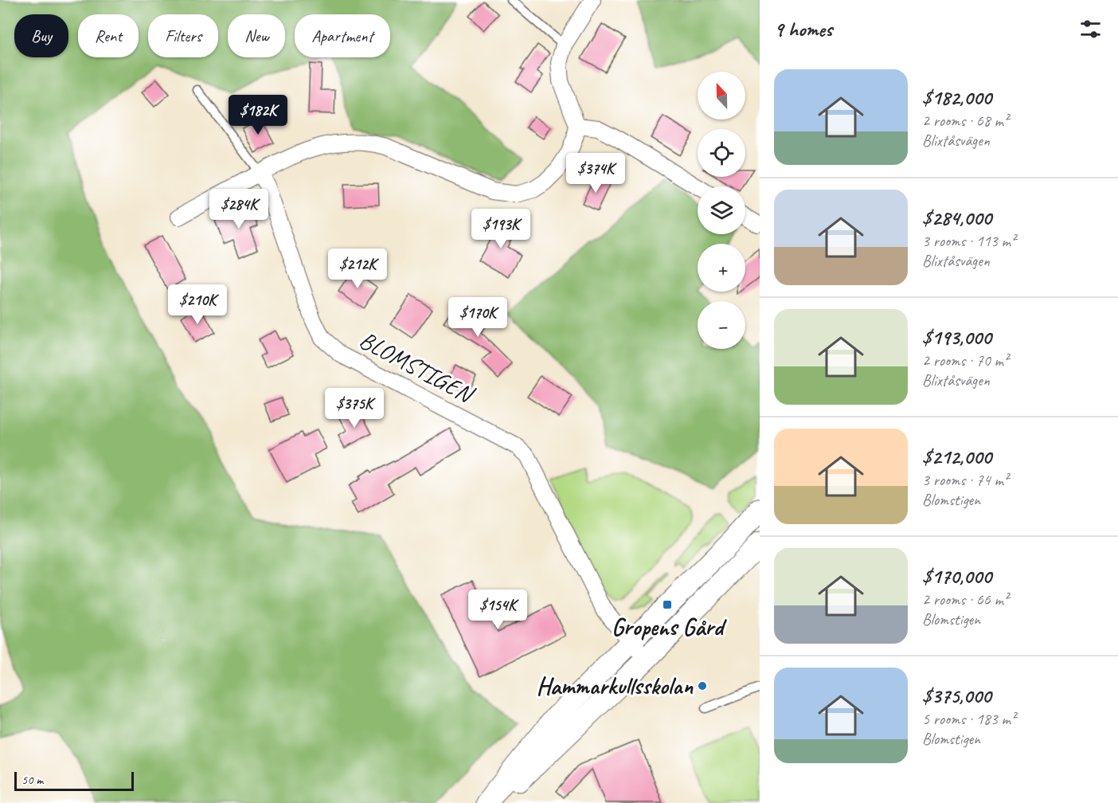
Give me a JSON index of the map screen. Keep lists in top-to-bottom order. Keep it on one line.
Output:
{"streets":{"street":["BLOMSTIGEN"]},"places":{"transit":["Gropens Gård"],"other":["Hammarkullsskolan"]},"scale_bar":"50 m","north":"top","page":{"heading":"9 homes","chip":["Buy","Rent","Filters","New","Apartment"],"list":[{"name":"$182,000","note":"2 rooms · 68 m² · Blixtåsvägen"},{"name":"$284,000","note":"3 rooms · 113 m² · Blixtåsvägen"},{"name":"$193,000","note":"2 rooms · 70 m² · Blixtåsvägen"},{"name":"$212,000","note":"3 rooms · 74 m² · Blomstigen"},{"name":"$170,000","note":"2 rooms · 66 m² · Blomstigen"},{"name":"$375,000","note":"5 rooms · 183 m² · Blomstigen"}],"map_buttons":["+","−"],"price":["$182K","$374K","$284K","$193K","$212K","$210K","$170K","$375K","$154K"],"scale":"50 m"}}
